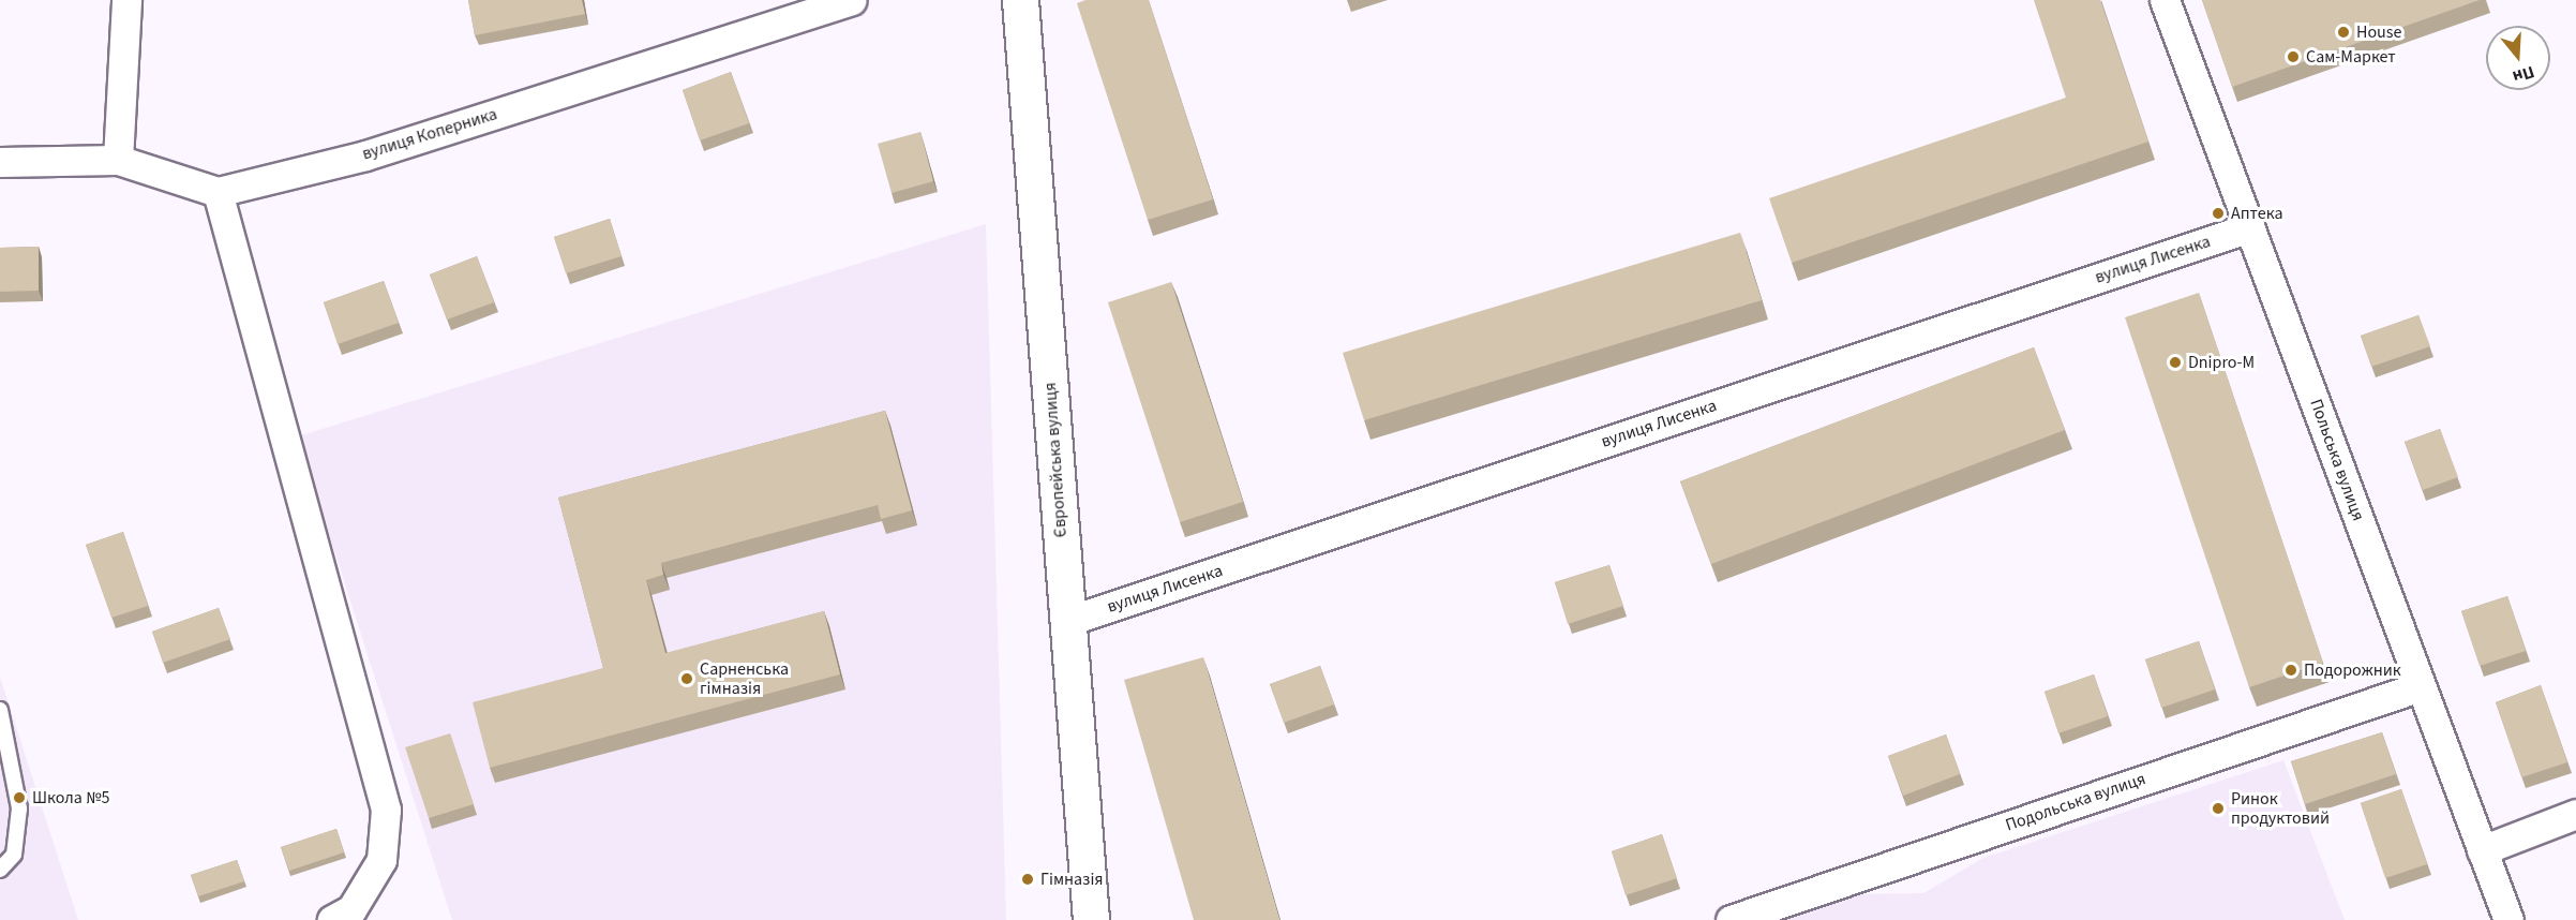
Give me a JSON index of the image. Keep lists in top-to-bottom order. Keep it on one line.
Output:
{"streets":{"main road":["Європейська вулиця"],"street":["вулиця Коперника","вулиця Лисенка","Польська вулиця","Подольська вулиця"]},"crossings":[["вулиця Лисенка","Європейська вулиця"],["вулиця Лисенка","Польська вулиця"],["Польська вулиця","Подольська вулиця"]],"places":["House","Сам-Маркет","Аптека","Dnipro-M","Подорожник","Сарненська гімназія","Школа №5","Ринок продуктовий","Гімназія"],"north":"bottom"}
